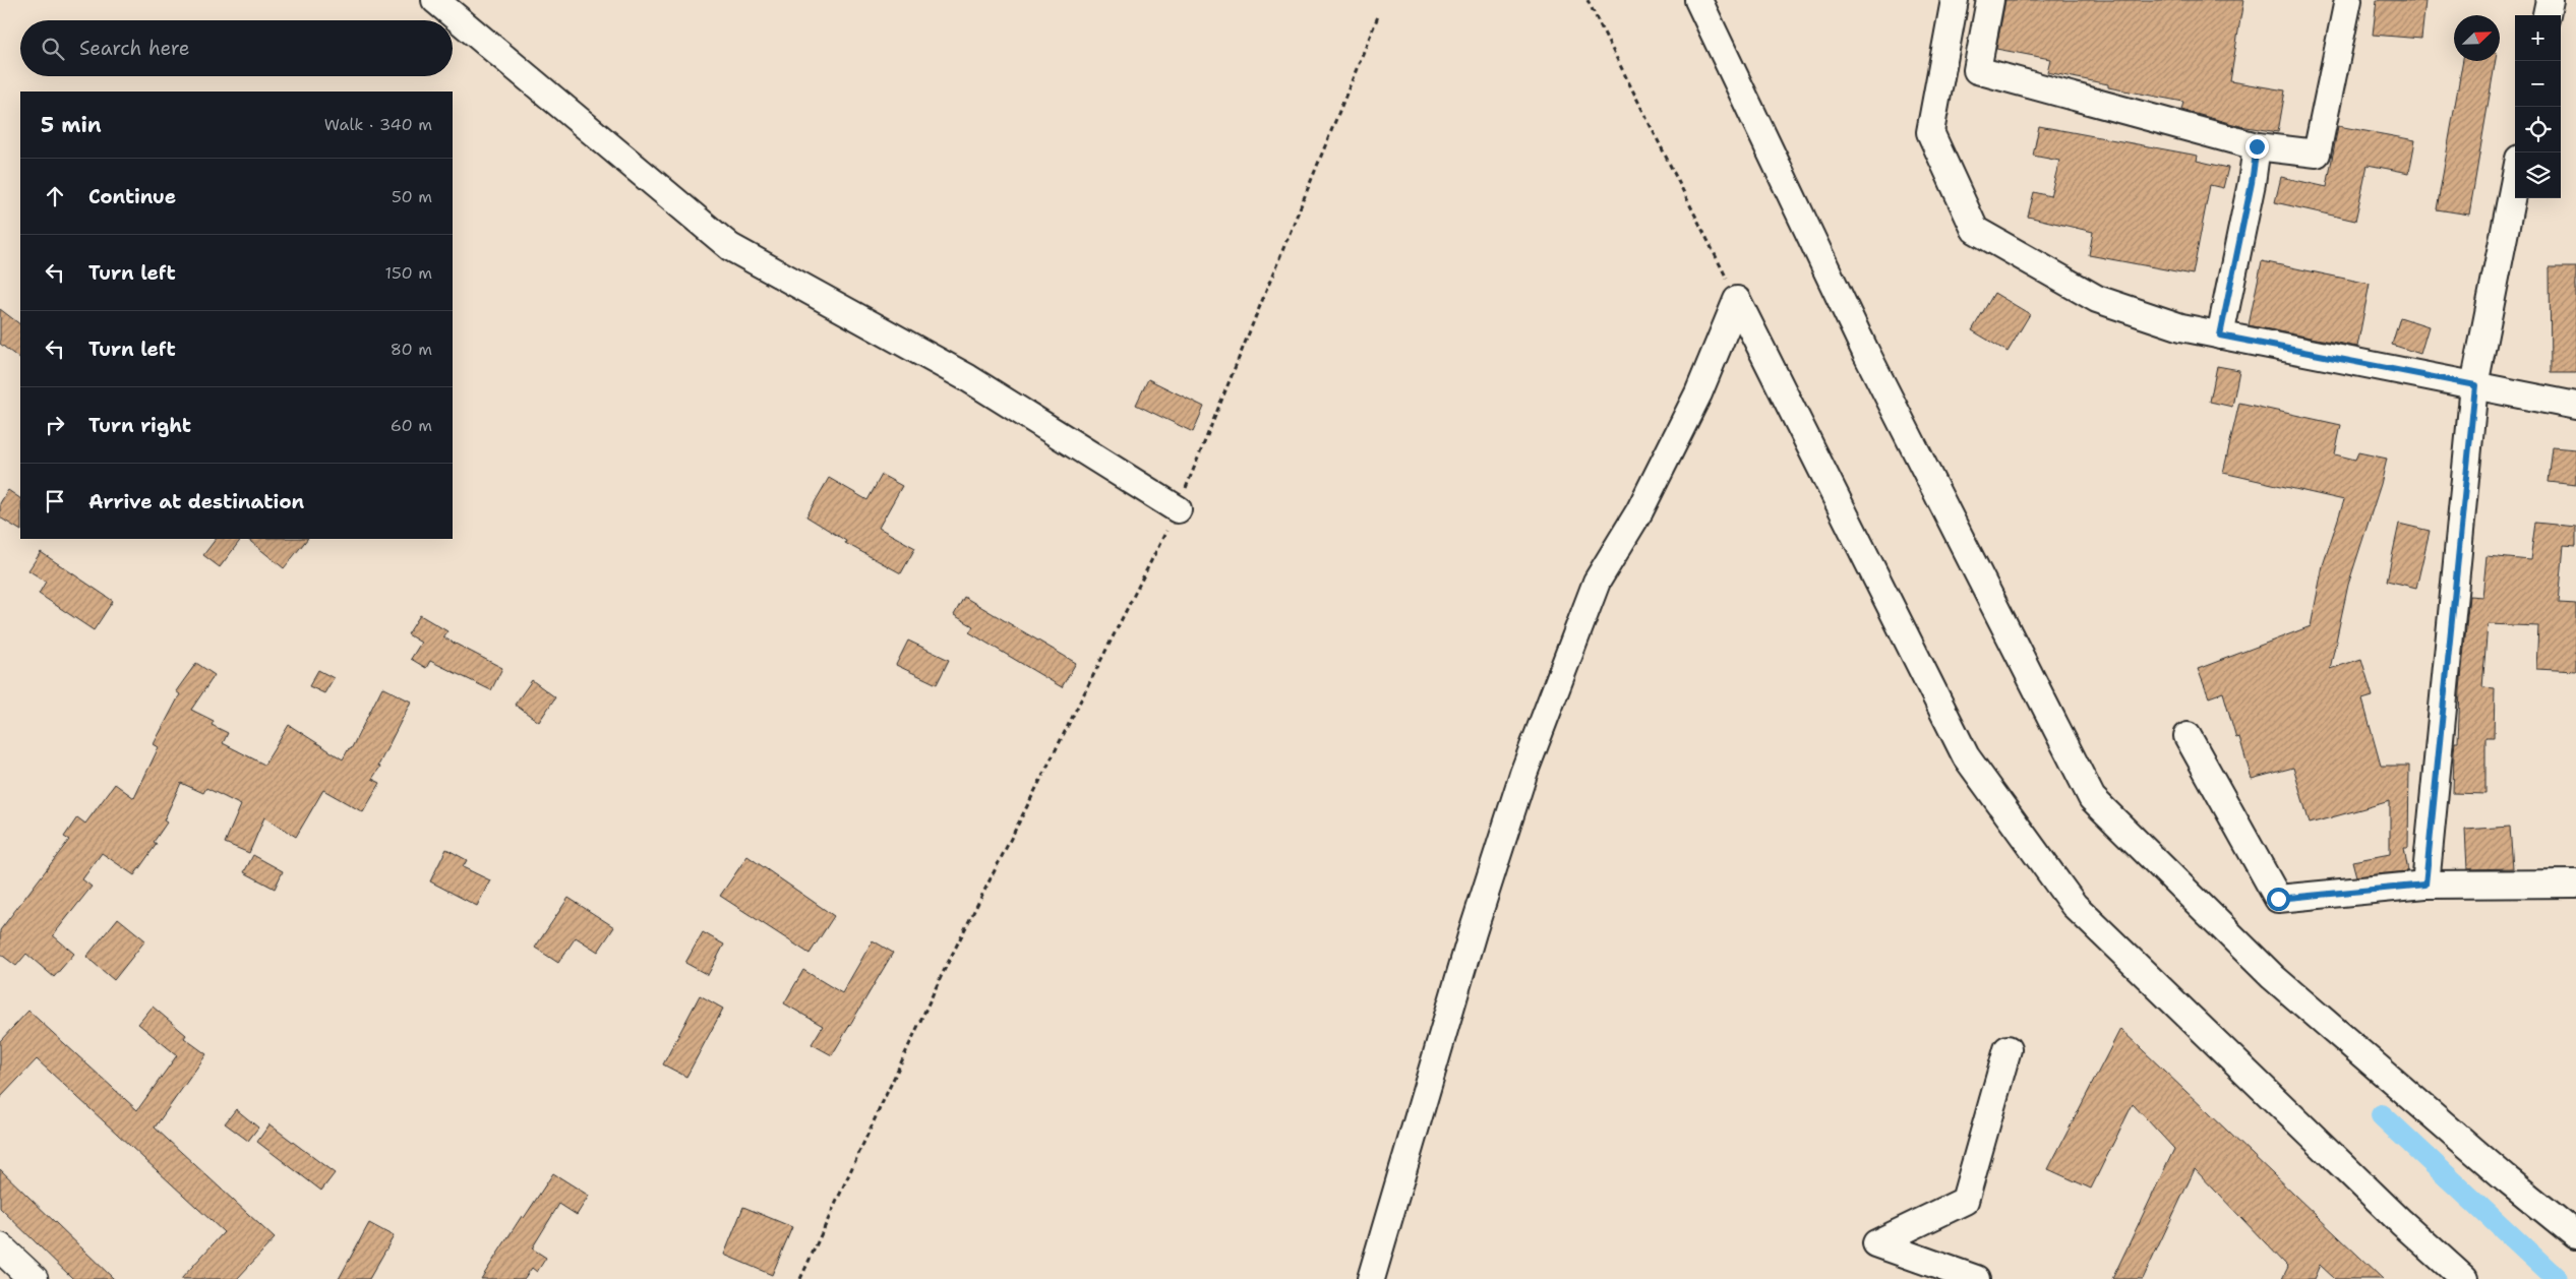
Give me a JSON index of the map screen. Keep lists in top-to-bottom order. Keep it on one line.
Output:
{"north":"top right","page":{"map_buttons":["+","−"],"search":"Search here","heading":["5 min","Walk · 340 m"],"list":[["Continue","50 m"],["Turn left","150 m"],["Turn left","80 m"],["Turn right","60 m"],"Arrive at destination"]}}
